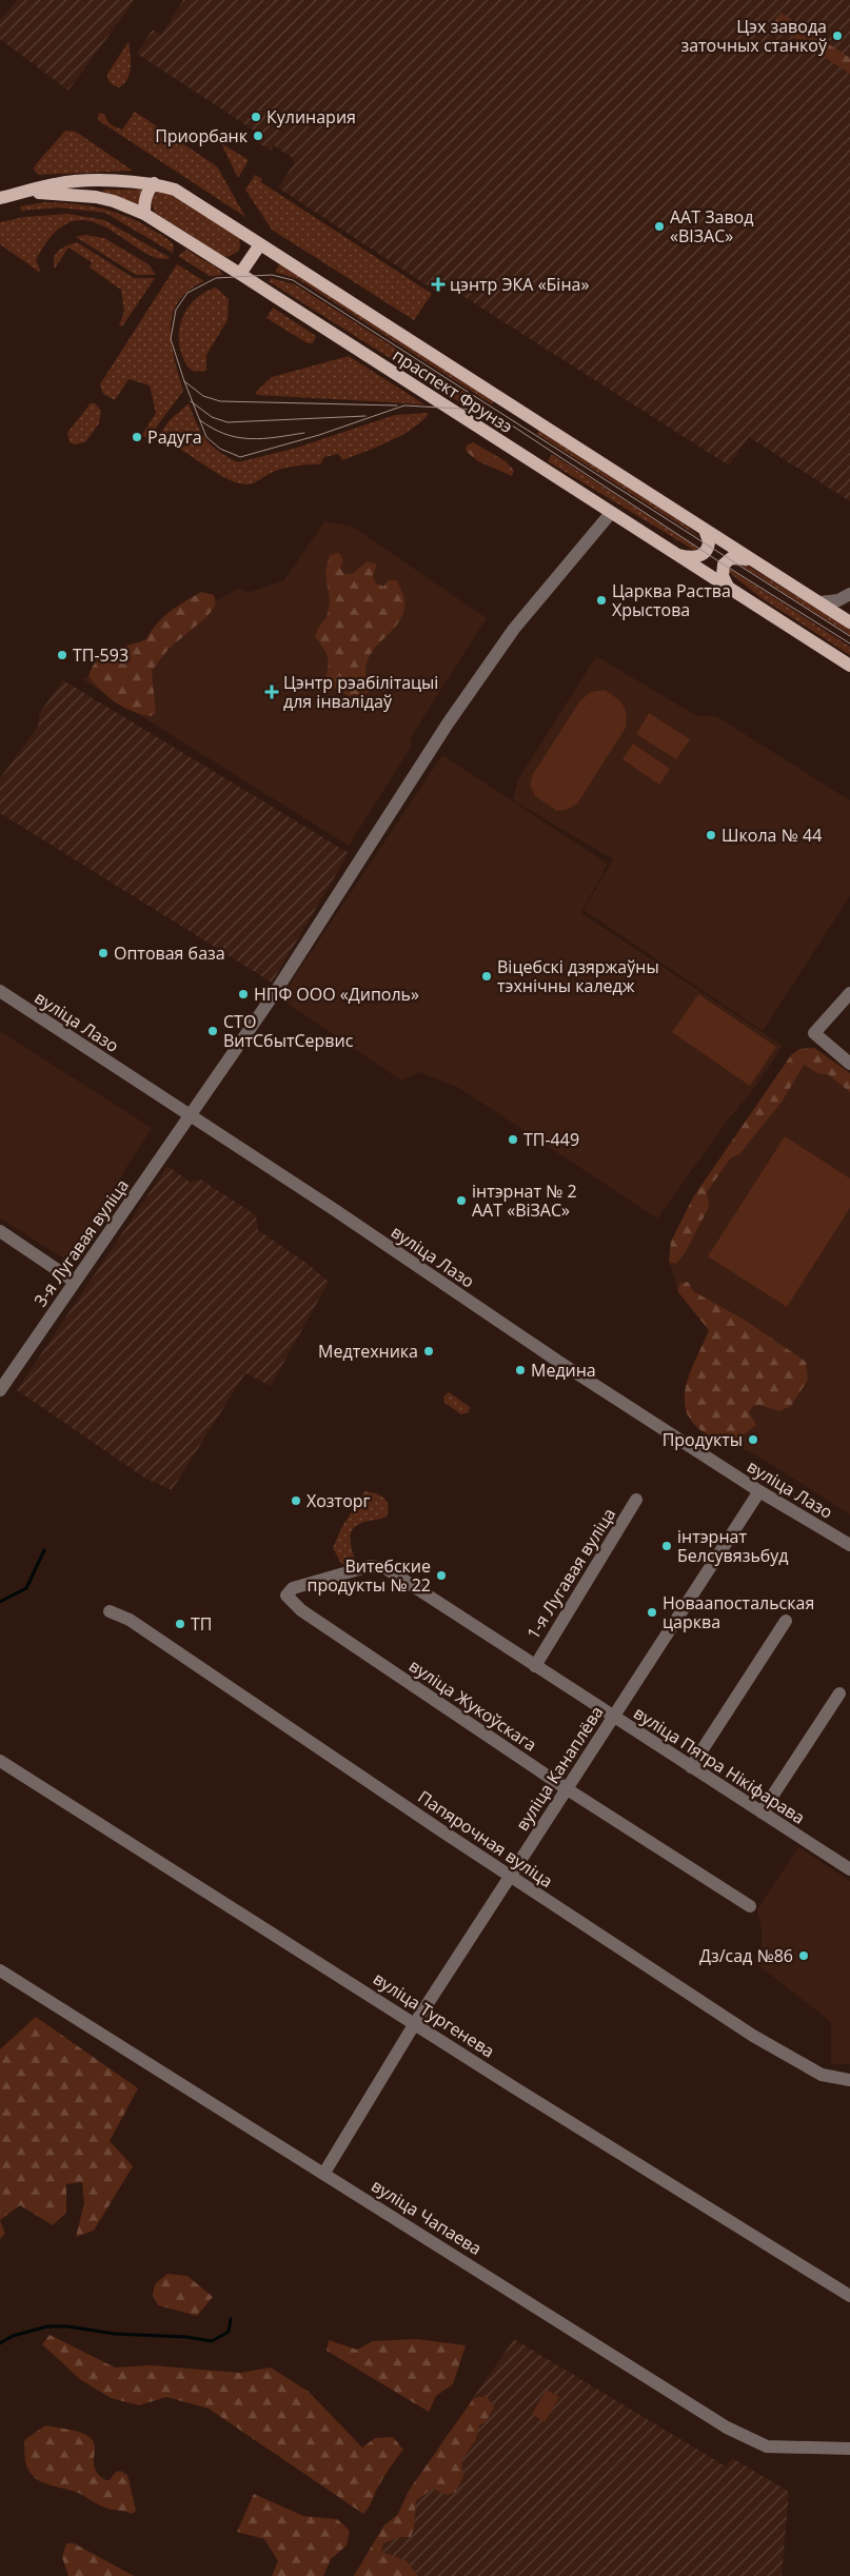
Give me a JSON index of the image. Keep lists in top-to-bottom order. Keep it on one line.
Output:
{"streets":{"main road":["праспект Фрунзэ"],"street":["вуліца Лазо","3-я Лугавая вуліца","1-я Лугавая вуліца","вуліца Жукоўскага","вуліца Пятра Нікіфарава","вуліца Канаплёва","Папярочная вуліца","вуліца Тургенева","вуліца Чапаева"]},"crossings":[["праспект Фрунзэ","3-я Лугавая вуліца"],["вуліца Лазо","3-я Лугавая вуліца"],["вуліца Лазо","вуліца Канаплёва"],["1-я Лугавая вуліца","вуліца Пятра Нікіфарава"],["вуліца Жукоўскага","вуліца Пятра Нікіфарава"],["вуліца Жукоўскага","вуліца Канаплёва"],["вуліца Пятра Нікіфарава","вуліца Канаплёва"],["вуліца Канаплёва","Папярочная вуліца"],["вуліца Канаплёва","вуліца Тургенева"],["вуліца Канаплёва","вуліца Чапаева"]],"places":{"other":["Цэх завода заточных станкоў","Кулинария","Приорбанк","ААТ Завод «ВІЗАС»","Радуга","Царква Раства Хрыстова","ТП-593","Школа № 44","Оптовая база","Віцебскі дзяржаўны тэхнічны каледж","НПФ ООО «Диполь»","СТО ВитСбытСервис","ТП-449","інтэрнат № 2 ААТ «ВіЗАС»","Медтехника","Медина","Продукты","Хозторг","інтэрнат Белсувязьбуд","Витебские продукты № 22","Новаапостальская царква","ТП","Дз/сад №86"],"health":["цэнтр ЭКА «Біна»","Цэнтр рэабілітацыі для інвалідаў"]}}
